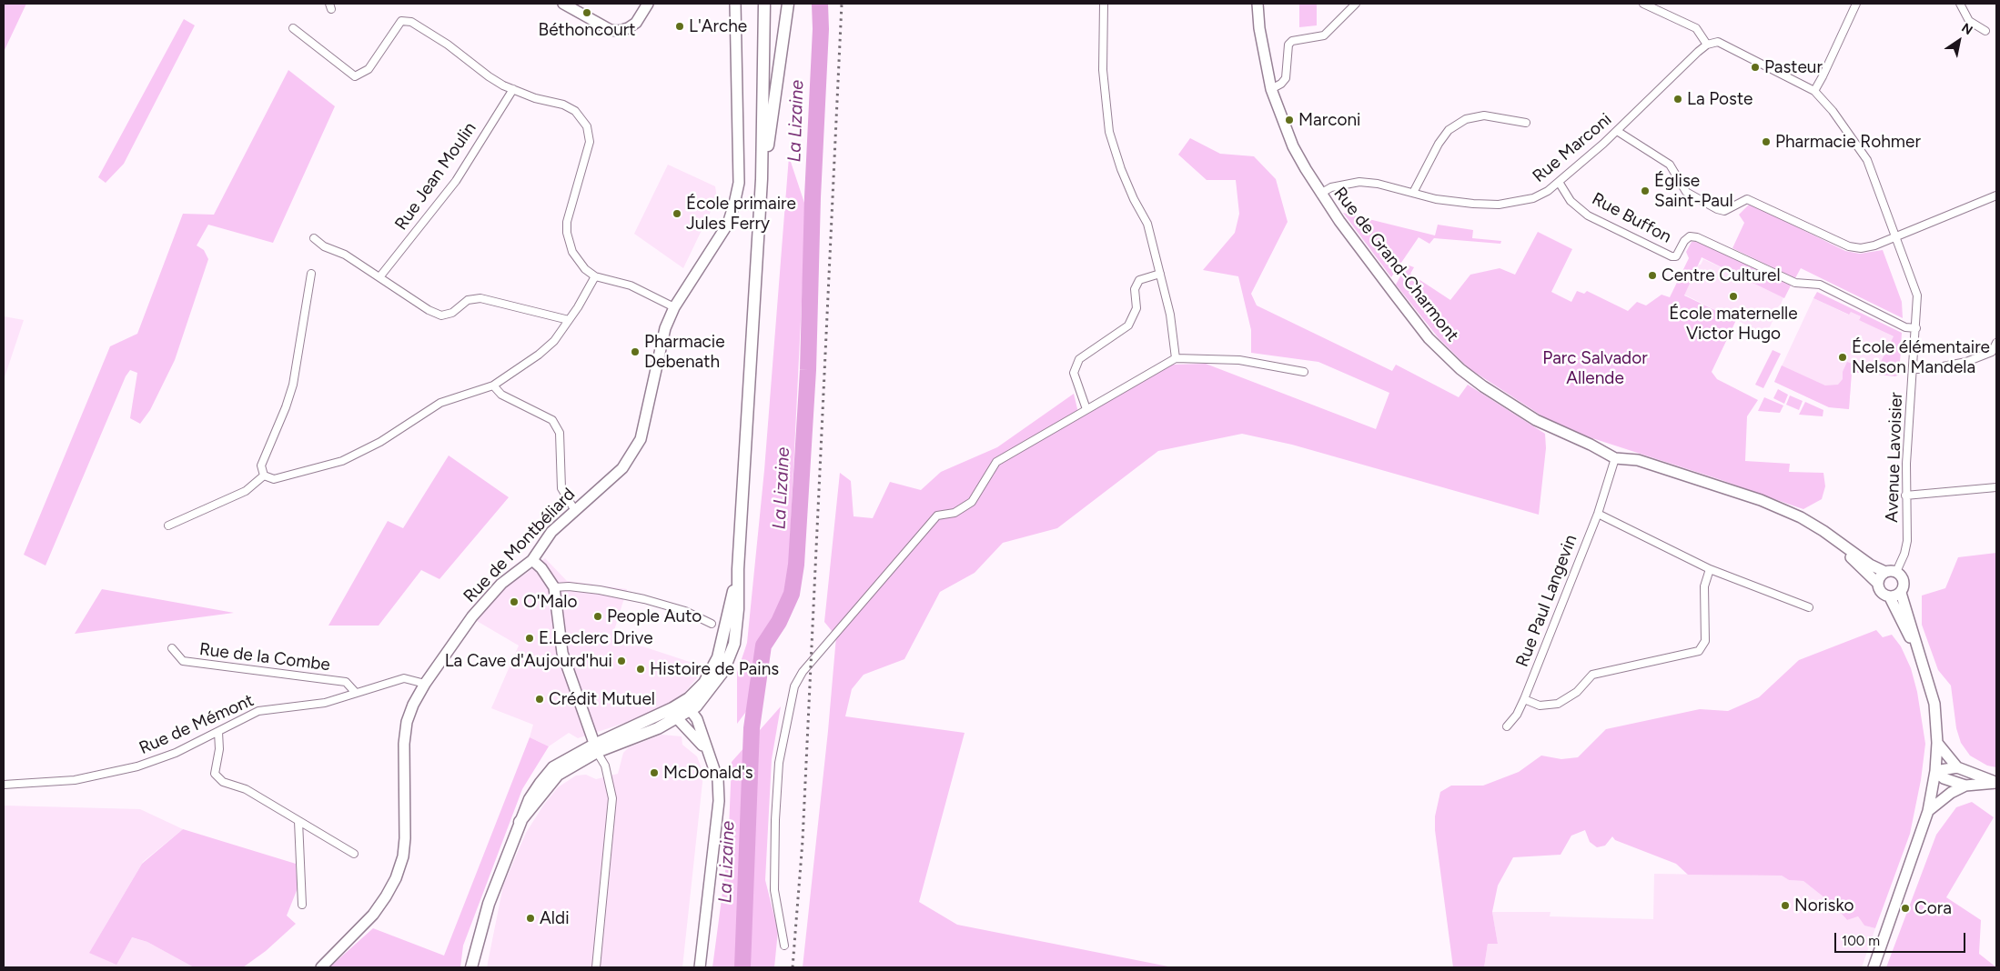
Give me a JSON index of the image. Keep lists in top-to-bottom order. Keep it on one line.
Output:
{"streets":{"street":["Rue Marconi","Rue Jean Moulin","Rue Buffon","Rue de Grand-Charmont","Avenue Lavoisier","Rue de Montbéliard","Rue Paul Langevin","Rue de la Combe","Rue de Mémont"]},"crossings":[["Rue Marconi","Rue Buffon"],["Rue Marconi","Rue de Grand-Charmont"],["Rue Buffon","Avenue Lavoisier"],["Rue de Grand-Charmont","Avenue Lavoisier"],["Rue de Grand-Charmont","Rue Paul Langevin"],["Rue de Montbéliard","Rue de Mémont"],["Rue de la Combe","Rue de Mémont"]],"water":["La Lizaine"],"parks":["Parc Salvador Allende"],"places":["Béthoncourt","L'Arche","Pasteur","La Poste","Marconi","Pharmacie Rohmer","Église Saint-Paul","École primaire Jules Ferry","Centre Culturel","École maternelle Victor Hugo","Pharmacie Debenath","École élémentaire Nelson Mandela","O'Malo","People Auto","E.Leclerc Drive","La Cave d'Aujourd'hui","Histoire de Pains","Crédit Mutuel","McDonald's","Norisko","Cora","Aldi"],"scale_bar":"100 m","north":"top right"}
